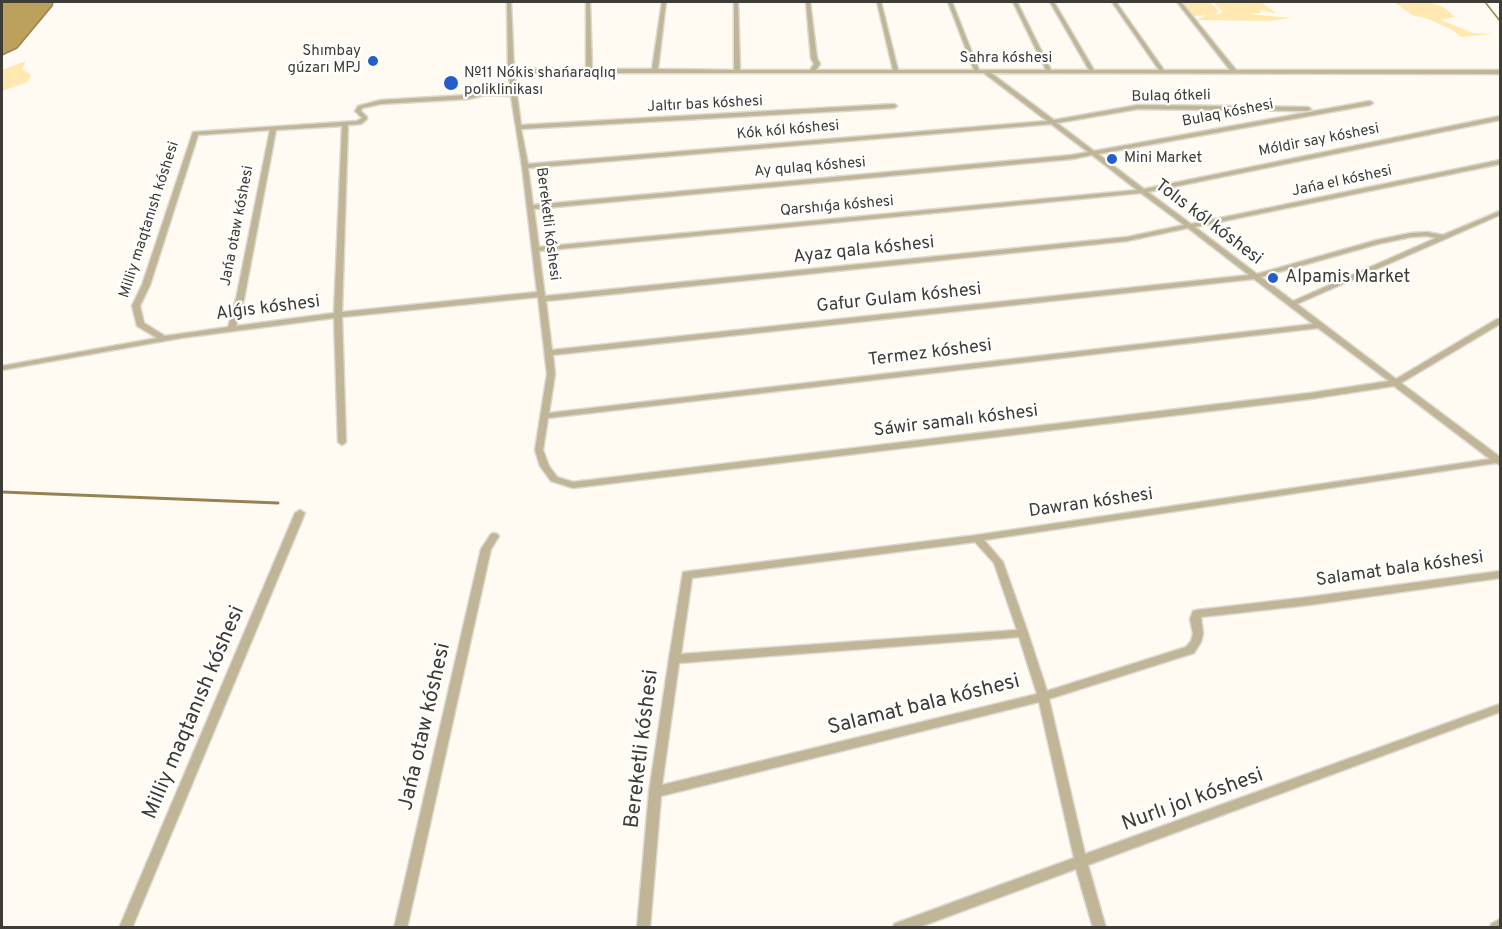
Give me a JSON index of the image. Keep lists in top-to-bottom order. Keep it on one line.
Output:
{"streets":{"street":["Sahra kóshesi","Bulaq ótkeli","Jaltır bas kóshesi","Bulaq kóshesi","Kók kól kóshesi","Móldir say kóshesi","Ay qulaq kóshesi","Jańa el kóshesi","Qarshıǵa kóshesi","Milliy maqtanısh kóshesi","Tolıs kól kóshesi","Bereketli kóshesi","Jańa otaw kóshesi","Ayaz qala kóshesi","Gafur Gulam kóshesi","Alǵıs kóshesi","Termez kóshesi","Sáwir samalı kóshesi","Dawran kóshesi","Salamat bala kóshesi","Nurlı jol kóshesi"]},"crossings":[["Sahra kóshesi","Tolıs kól kóshesi"],["Sahra kóshesi","Bereketli kóshesi"],["Bulaq ótkeli","Bulaq kóshesi"],["Bulaq ótkeli","Kók kól kóshesi"],["Bulaq ótkeli","Tolıs kól kóshesi"],["Jaltır bas kóshesi","Bereketli kóshesi"],["Bulaq kóshesi","Ay qulaq kóshesi"],["Bulaq kóshesi","Tolıs kól kóshesi"],["Kók kól kóshesi","Tolıs kól kóshesi"],["Kók kól kóshesi","Bereketli kóshesi"],["Móldir say kóshesi","Qarshıǵa kóshesi"],["Móldir say kóshesi","Tolıs kól kóshesi"],["Ay qulaq kóshesi","Tolıs kól kóshesi"],["Ay qulaq kóshesi","Bereketli kóshesi"],["Jańa el kóshesi","Tolıs kól kóshesi"],["Jańa el kóshesi","Ayaz qala kóshesi"],["Qarshıǵa kóshesi","Tolıs kól kóshesi"],["Qarshıǵa kóshesi","Bereketli kóshesi"],["Milliy maqtanısh kóshesi","Jańa otaw kóshesi"],["Milliy maqtanısh kóshesi","Alǵıs kóshesi"],["Tolıs kól kóshesi","Ayaz qala kóshesi"],["Tolıs kól kóshesi","Gafur Gulam kóshesi"],["Tolıs kól kóshesi","Termez kóshesi"],["Tolıs kól kóshesi","Sáwir samalı kóshesi"],["Tolıs kól kóshesi","Dawran kóshesi"],["Bereketli kóshesi","Ayaz qala kóshesi"],["Bereketli kóshesi","Gafur Gulam kóshesi"],["Bereketli kóshesi","Alǵıs kóshesi"],["Bereketli kóshesi","Termez kóshesi"],["Bereketli kóshesi","Sáwir samalı kóshesi"],["Bereketli kóshesi","Dawran kóshesi"],["Bereketli kóshesi","Salamat bala kóshesi"],["Jańa otaw kóshesi","Alǵıs kóshesi"],["Ayaz qala kóshesi","Alǵıs kóshesi"]],"places":["Shımbay gúzarı MPJ","№11 Nókis shańaraqlıq poliklinikası","Mini Market","Alpamis Market"]}
